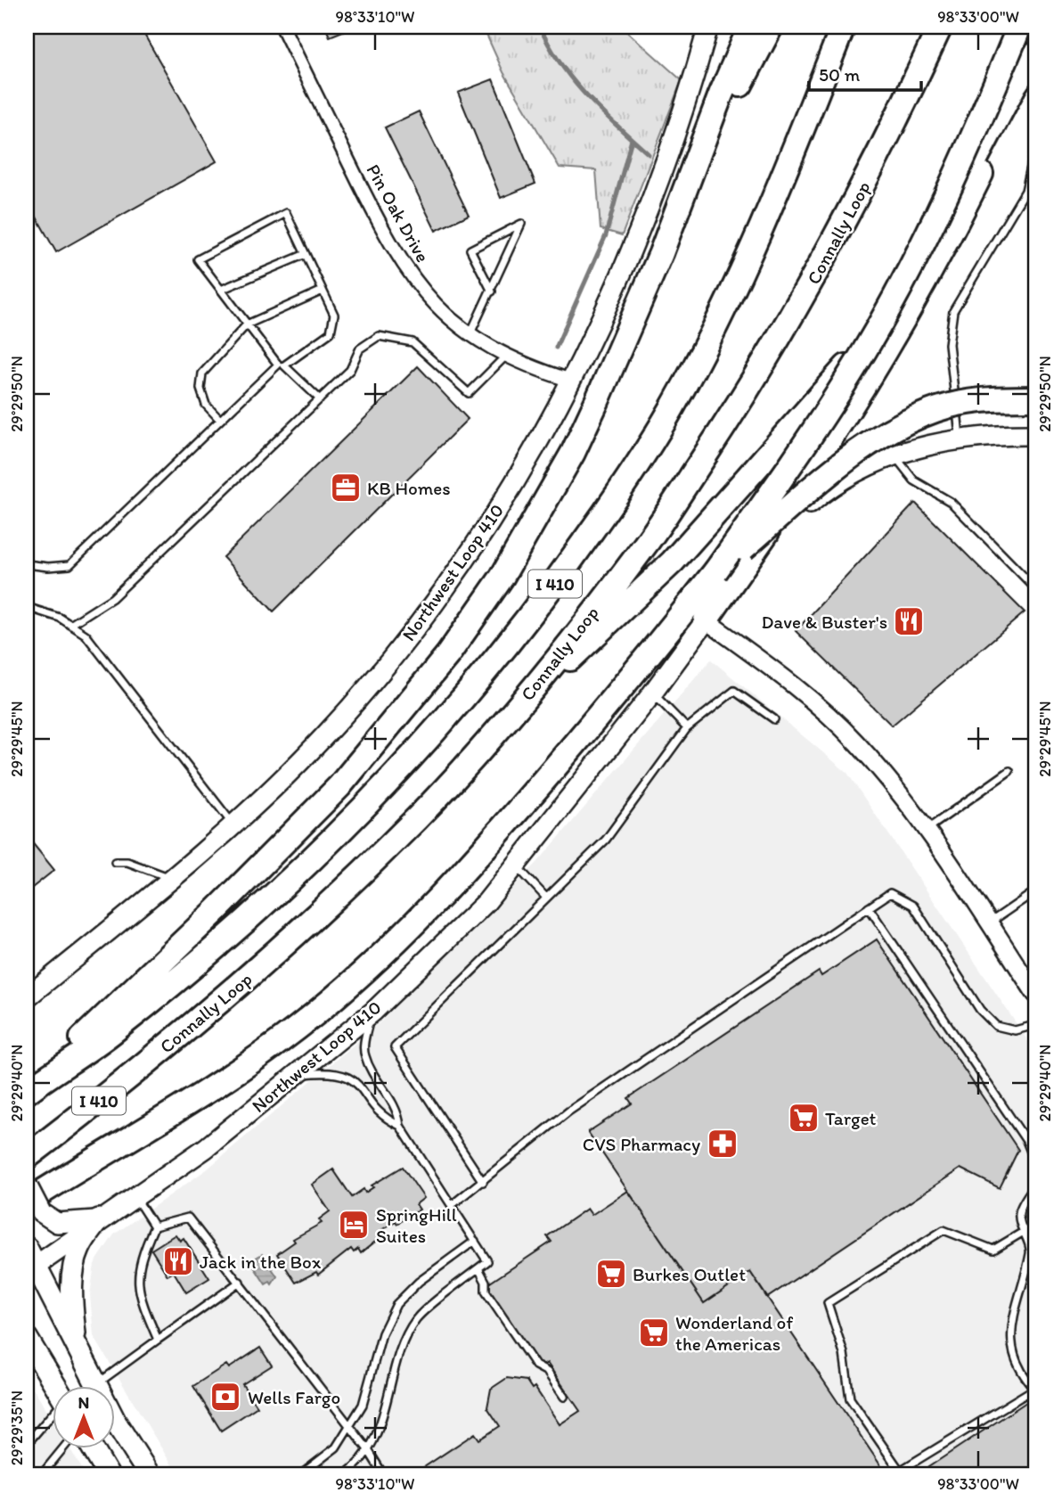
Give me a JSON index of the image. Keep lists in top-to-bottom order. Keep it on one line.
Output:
{"streets":{"highway":["Connally Loop","I 410"],"main road":["Northwest Loop 410"],"street":["Pin Oak Drive"]},"crossings":[["Pin Oak Drive","Northwest Loop 410"]],"places":{"office":["KB Homes"],"restaurant":["Dave & Buster's","Jack in the Box"],"supermarket":["Target","Burkes Outlet","Wonderland of the Americas"],"pharmacy":["CVS Pharmacy"],"hotel":["SpringHill Suites"],"bank":["Wells Fargo"]},"scale_bar":"50 m","north":"top","coordinates":["98°33'10\"W","98°33'00\"W","29°29'50\"N","29°29'45\"N","29°29'40\"N","29°29'35\"N"]}
